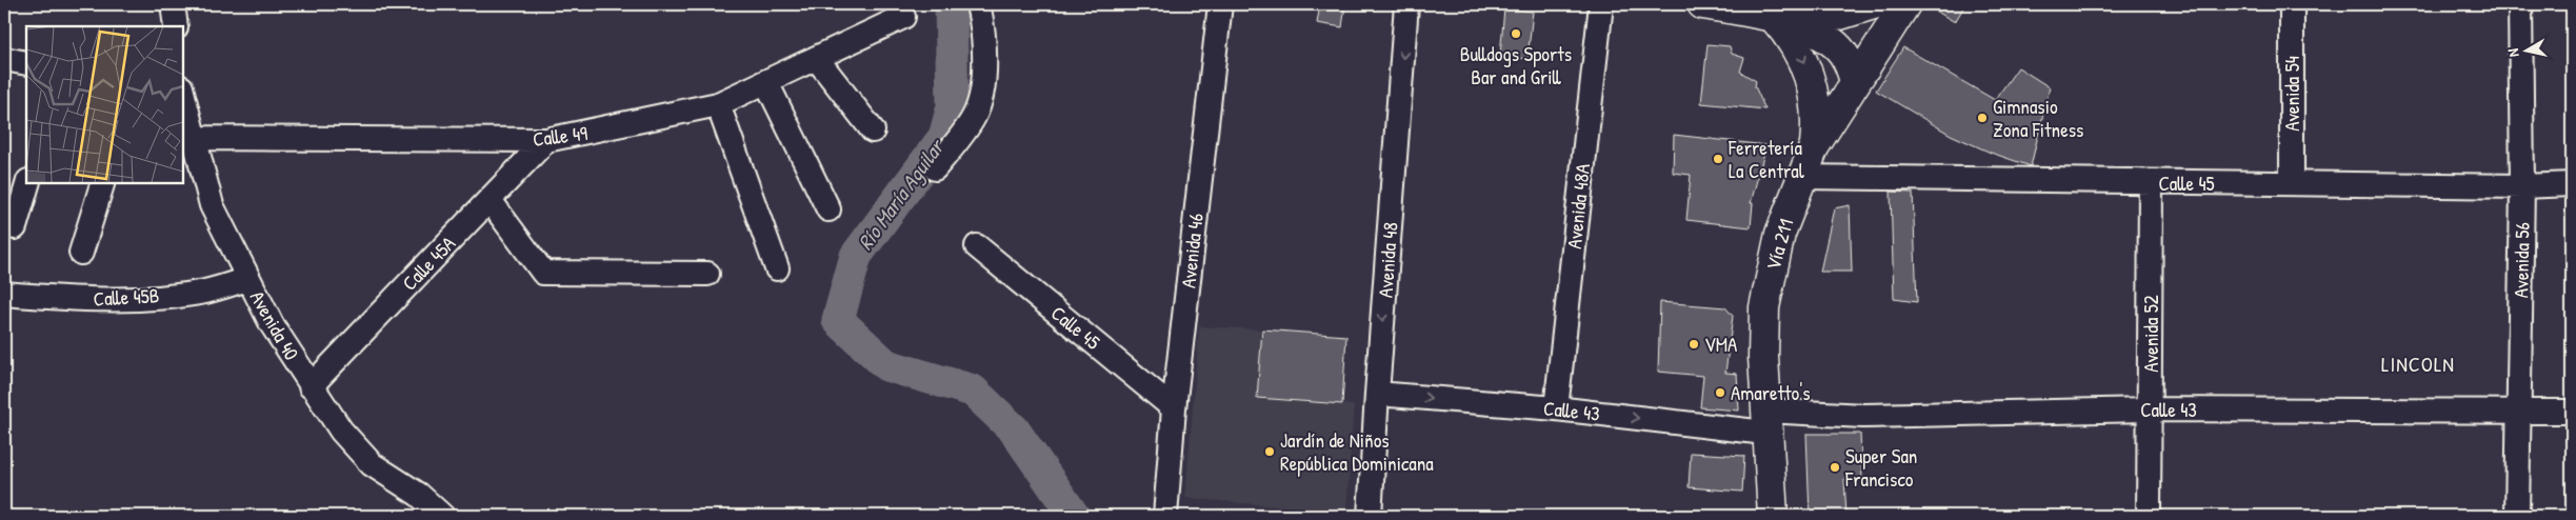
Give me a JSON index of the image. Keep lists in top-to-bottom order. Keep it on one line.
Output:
{"streets":{"main road":["Vía 211"],"street":["Avenida 54","Calle 49","Calle 45","Avenida 48A","Avenida 46","Avenida 48","Avenida 56","Calle 45A","Calle 45B","Avenida 40","Avenida 52","Calle 43"]},"crossings":[["Avenida 54","Calle 45"],["Calle 49","Calle 45A"],["Calle 49","Avenida 40"],["Calle 45","Vía 211"],["Calle 45","Avenida 46"],["Calle 45","Avenida 56"],["Calle 45","Avenida 52"],["Avenida 48A","Calle 43"],["Vía 211","Calle 43"],["Avenida 48","Calle 43"],["Avenida 56","Calle 43"],["Calle 45A","Avenida 40"],["Calle 45B","Avenida 40"],["Avenida 52","Calle 43"]],"one_way":["Avenida 48"],"districts":["LINCOLN"],"water":["Río María Aguilar"],"places":["Bulldogs Sports Bar and Grill","Gimnasio Zona Fitness","Ferretería La Central","VMA","Amaretto's","Jardín de Niños República Dominicana","Super San Francisco"],"north":"left"}
